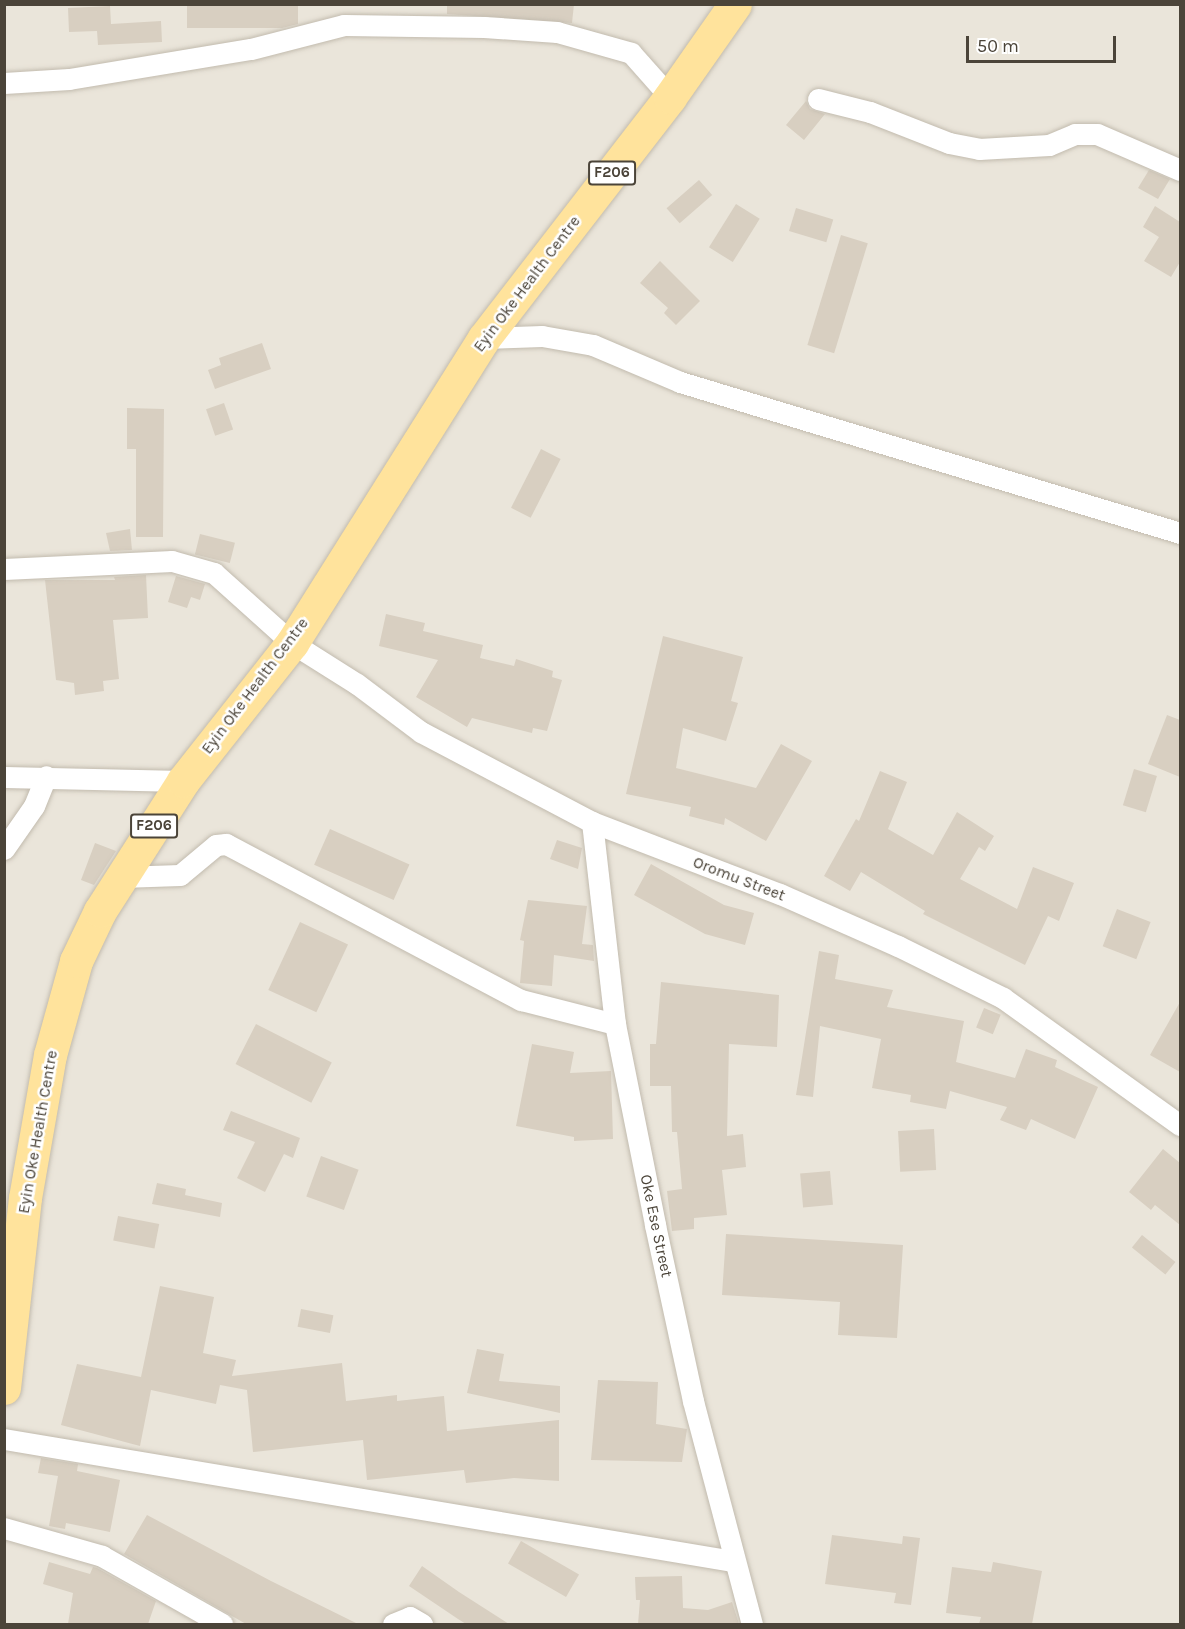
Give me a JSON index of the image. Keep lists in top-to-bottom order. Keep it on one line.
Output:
{"streets":{"main road":["F206","Eyin Oke Health Centre"],"street":["Oromu Street","Oke Ese Street"]},"crossings":[["Eyin Oke Health Centre","Oromu Street"],["Oromu Street","Oke Ese Street"]],"scale_bar":"50 m"}
